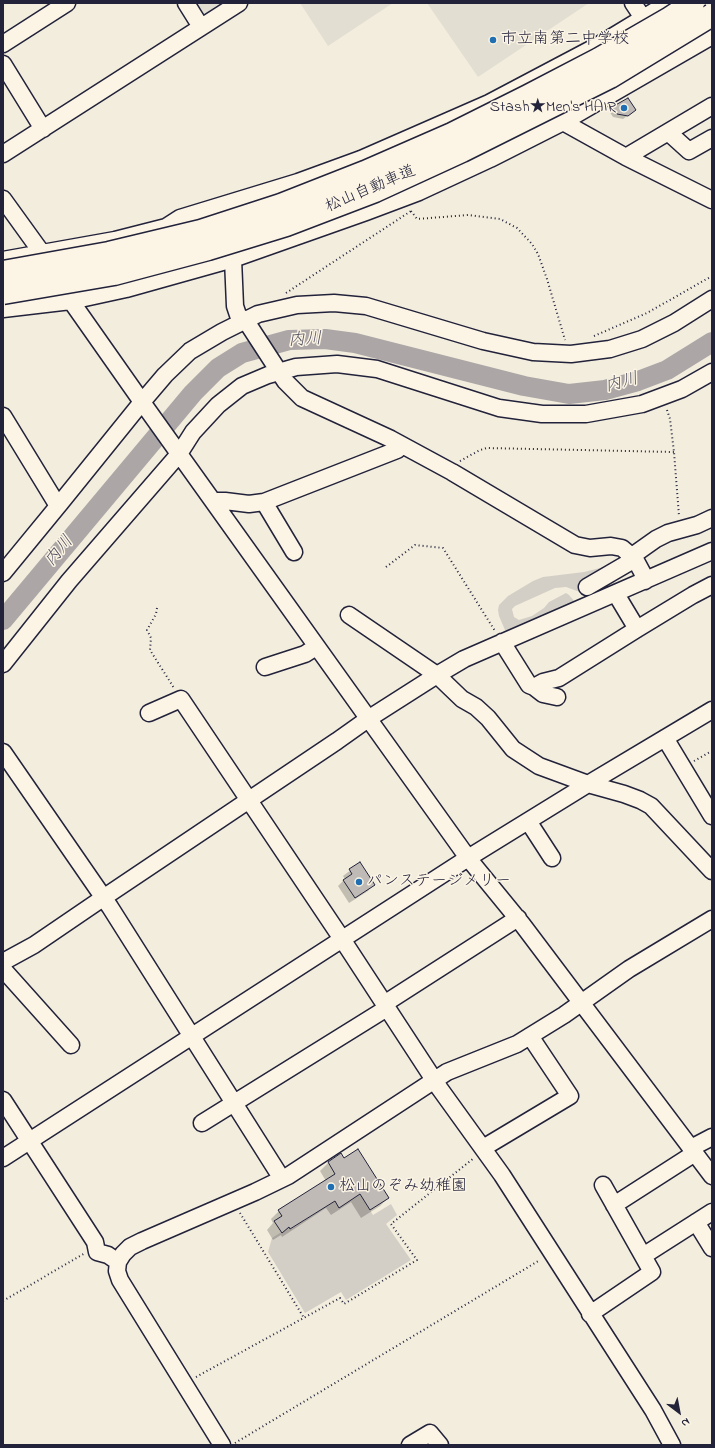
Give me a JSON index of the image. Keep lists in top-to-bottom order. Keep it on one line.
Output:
{"streets":{"highway":["松山自動車道"]},"water":["内川"],"places":["市立南第二中学校","Stash★Men's HAIR","パンステージメリー","松山のぞみ幼稚園"],"north":"bottom right"}
